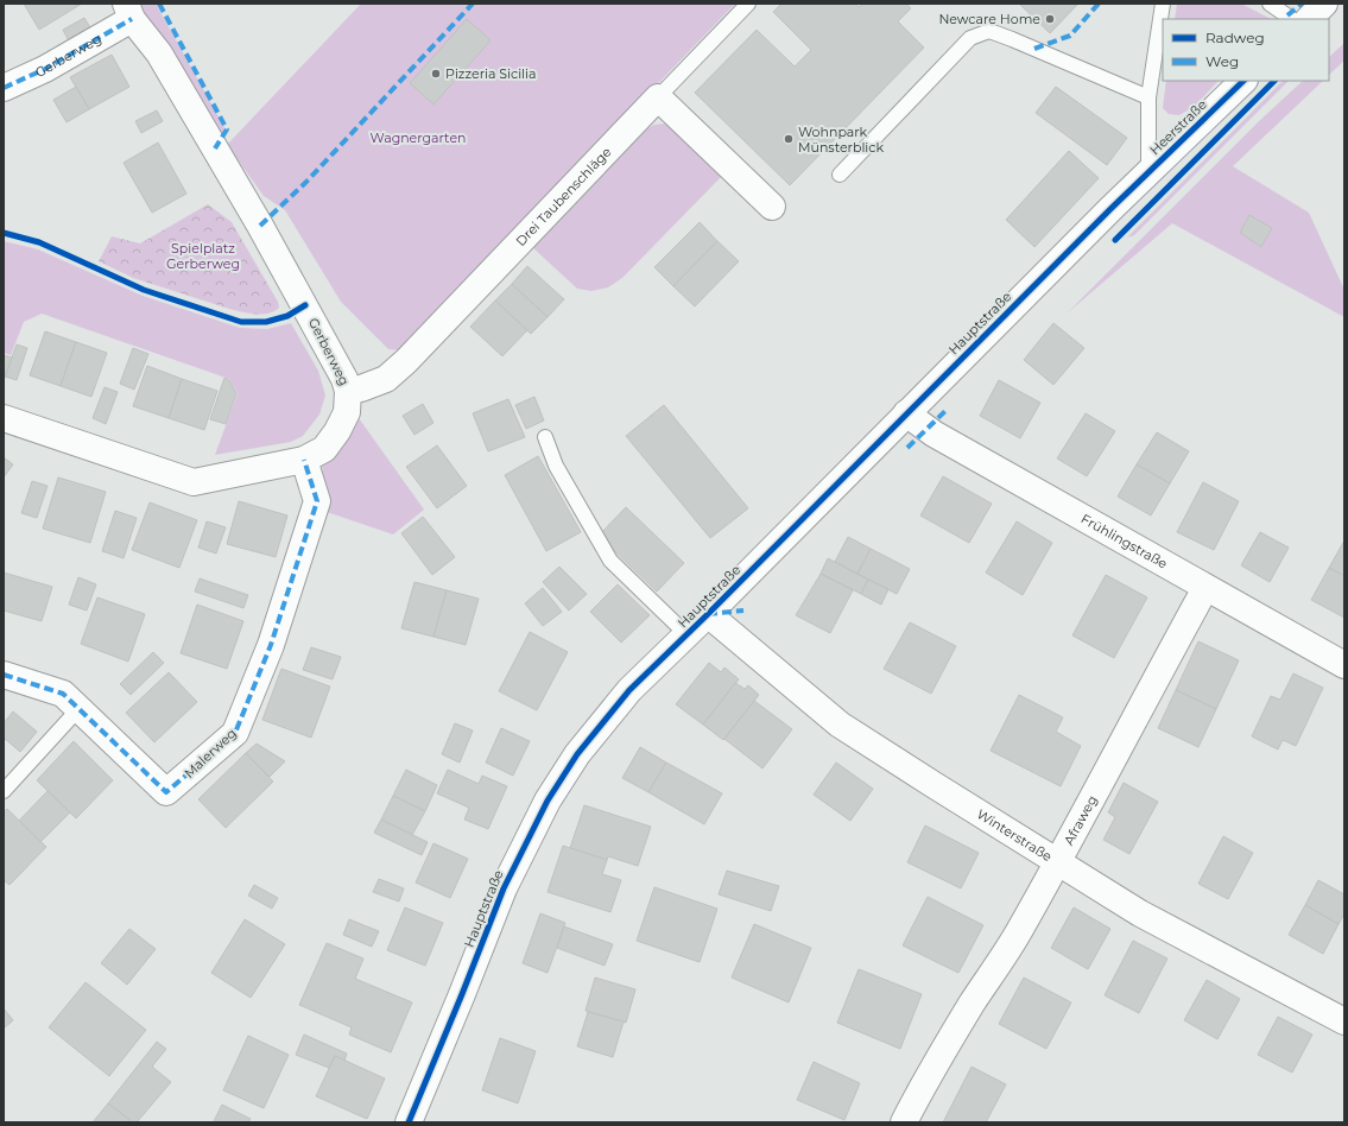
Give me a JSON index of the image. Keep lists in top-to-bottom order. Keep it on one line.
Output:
{"streets":{"street":["Gerberweg","Heerstraße","Drei Taubenschläge","Hauptstraße","Frühlingstraße","Malerweg","Afraweg","Winterstraße"]},"crossings":[["Gerberweg","Drei Taubenschläge"],["Gerberweg","Malerweg"],["Heerstraße","Hauptstraße"],["Hauptstraße","Frühlingstraße"],["Hauptstraße","Winterstraße"],["Frühlingstraße","Afraweg"],["Afraweg","Winterstraße"]],"parks":["Wagnergarten","Spielplatz Gerberweg"],"places":["Newcare Home","Pizzeria Sicilia","Wohnpark Münsterblick"],"legend":["Radweg","Weg"]}
